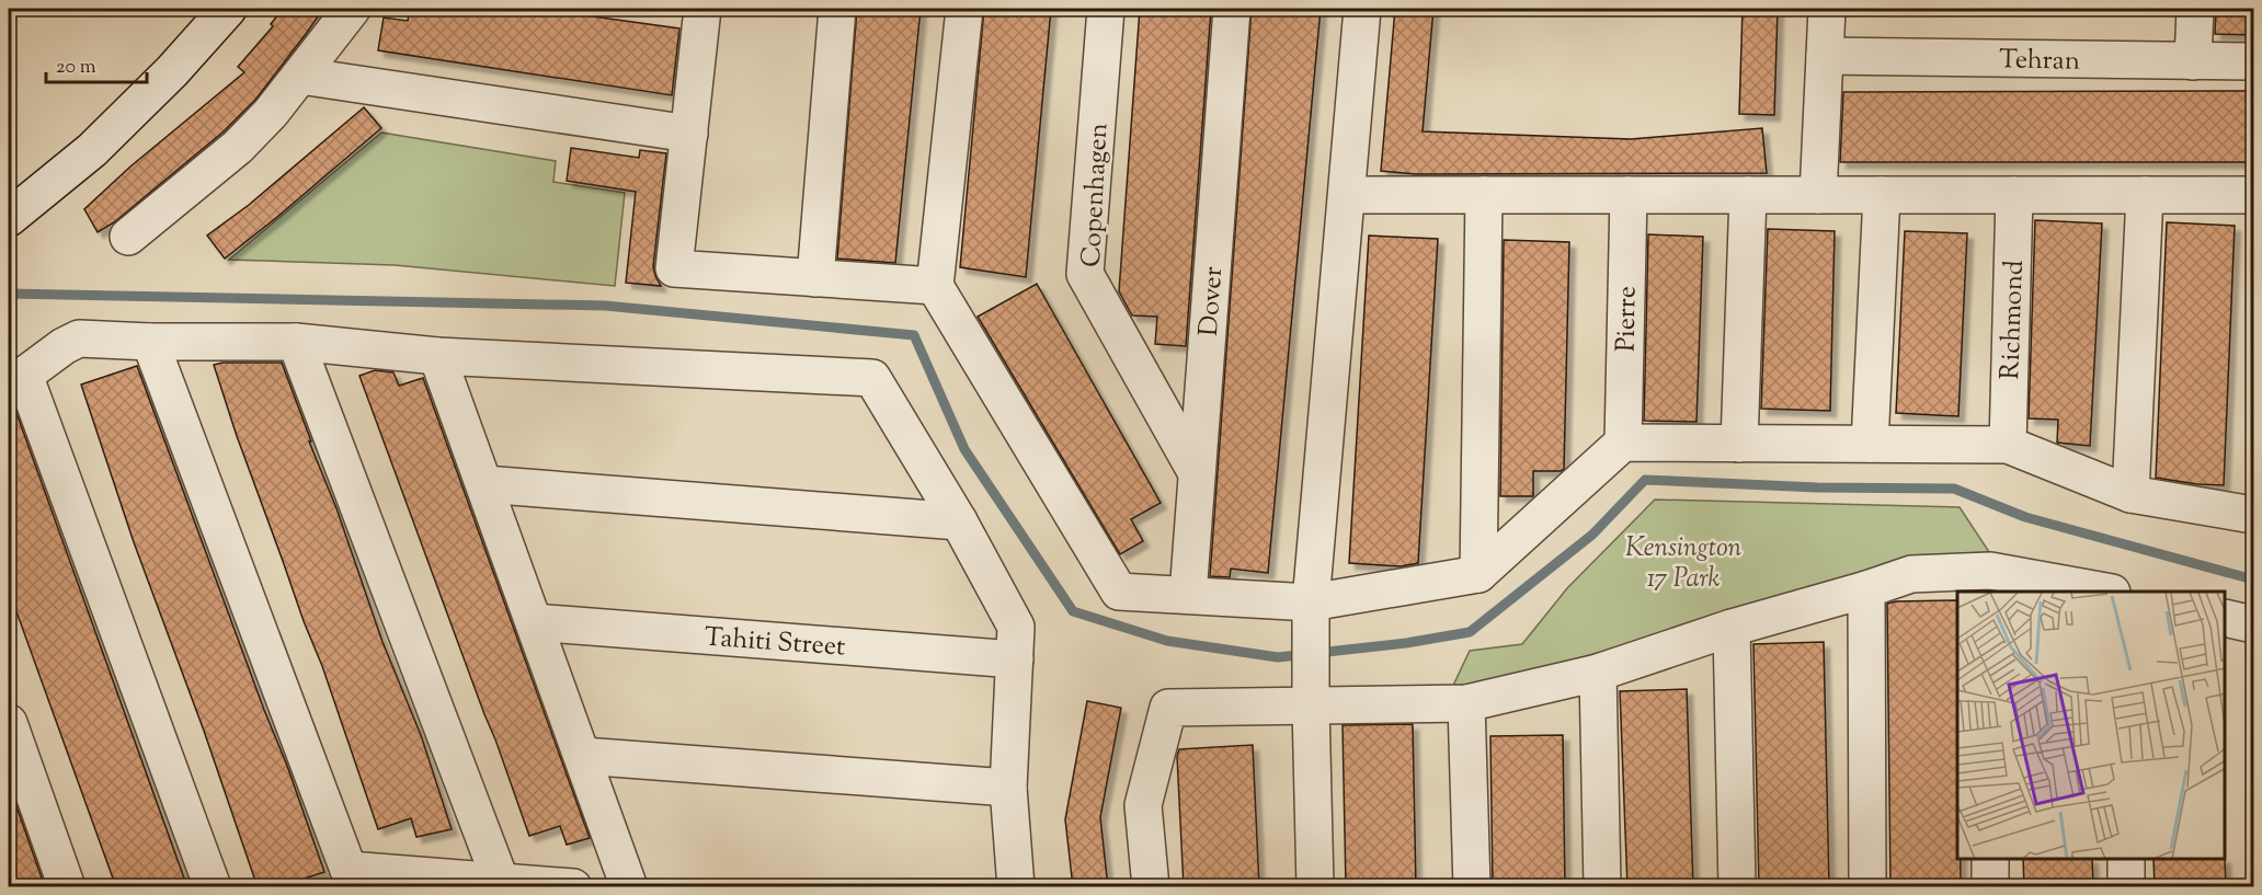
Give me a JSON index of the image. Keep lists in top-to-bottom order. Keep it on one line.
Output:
{"streets":{"street":["Tehran","Copenhagen","Dover","Pierre","Richmond","Tahiti Street"]},"crossings":[["Copenhagen","Dover"]],"parks":["Kensington 17 Park"],"scale_bar":"20 m"}
